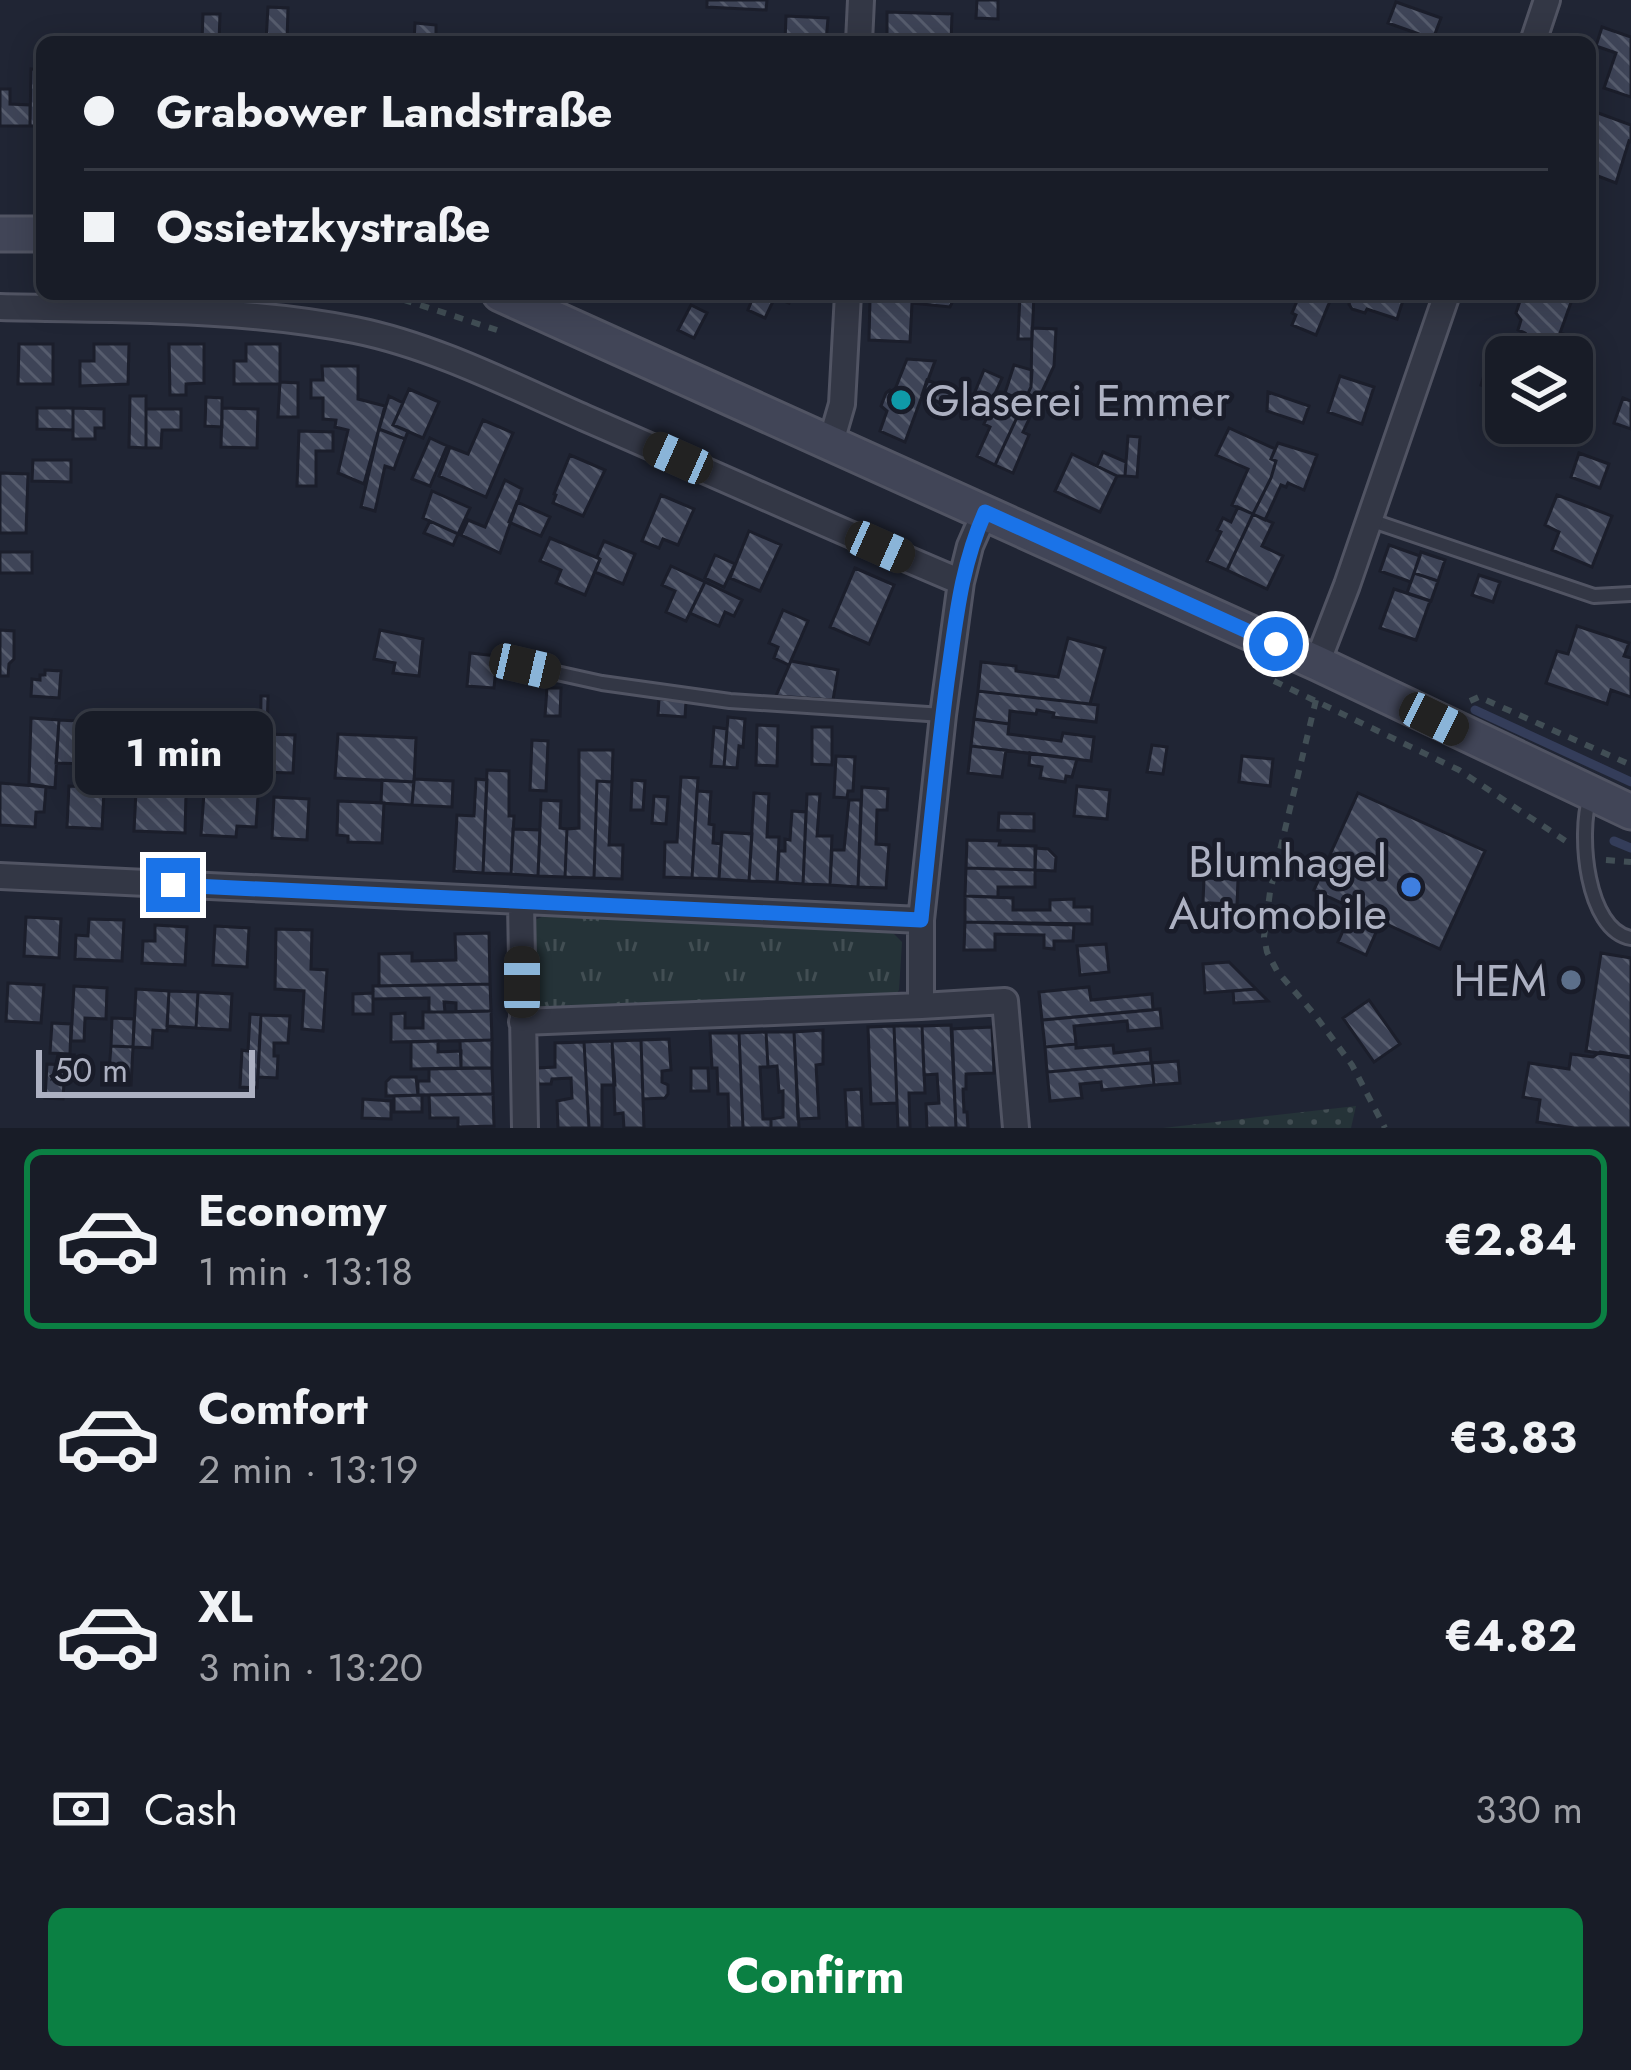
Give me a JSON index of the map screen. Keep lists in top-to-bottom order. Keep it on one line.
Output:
{"places":["Glaserei Emmer","Blumhagel Automobile","HEM"],"scale_bar":"50 m","page":{"banner":["Grabower Landstraße","Ossietzkystraße"],"bubble":"1 min","scale":"50 m","list":[{"name":"Economy","note":"1 min · 13:18","value":"€2.84"},{"name":"Comfort","note":"2 min · 13:19","value":"€3.83"},{"name":"XL","note":"3 min · 13:20","value":"€4.82"}],"pay":["Cash","330 m"],"buttons":"Confirm"}}
